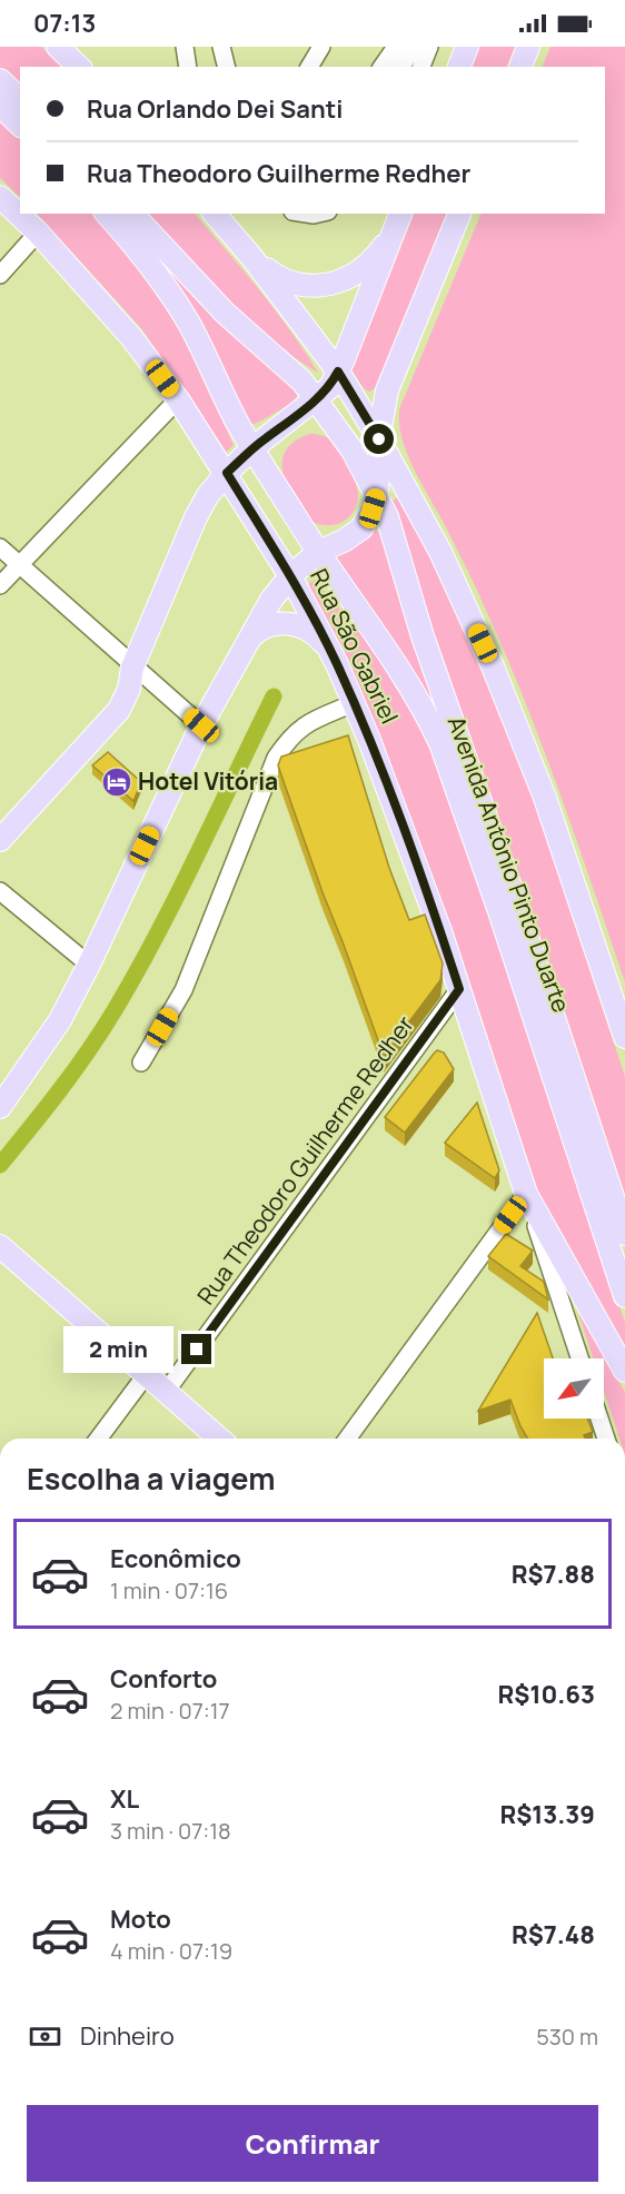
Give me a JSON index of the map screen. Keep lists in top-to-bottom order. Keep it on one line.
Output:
{"streets":{"main road":["Rua São Gabriel","Avenida Antônio Pinto Duarte"],"street":["Rua Theodoro Guilherme Redher"]},"crossings":[["Rua São Gabriel","Rua Theodoro Guilherme Redher"]],"places":{"hotel":["Hotel Vitória"]},"north":"bottom left","page":{"status":"07:13","banner":["Rua Orlando Dei Santi","Rua Theodoro Guilherme Redher"],"bubble":"2 min","heading":"Escolha a viagem","list":[{"name":"Econômico","note":"1 min · 07:16","value":"R$7.88"},{"name":"Conforto","note":"2 min · 07:17","value":"R$10.63"},{"name":"XL","note":"3 min · 07:18","value":"R$13.39"},{"name":"Moto","note":"4 min · 07:19","value":"R$7.48"}],"pay":["Dinheiro","530 m"],"buttons":"Confirmar"}}
